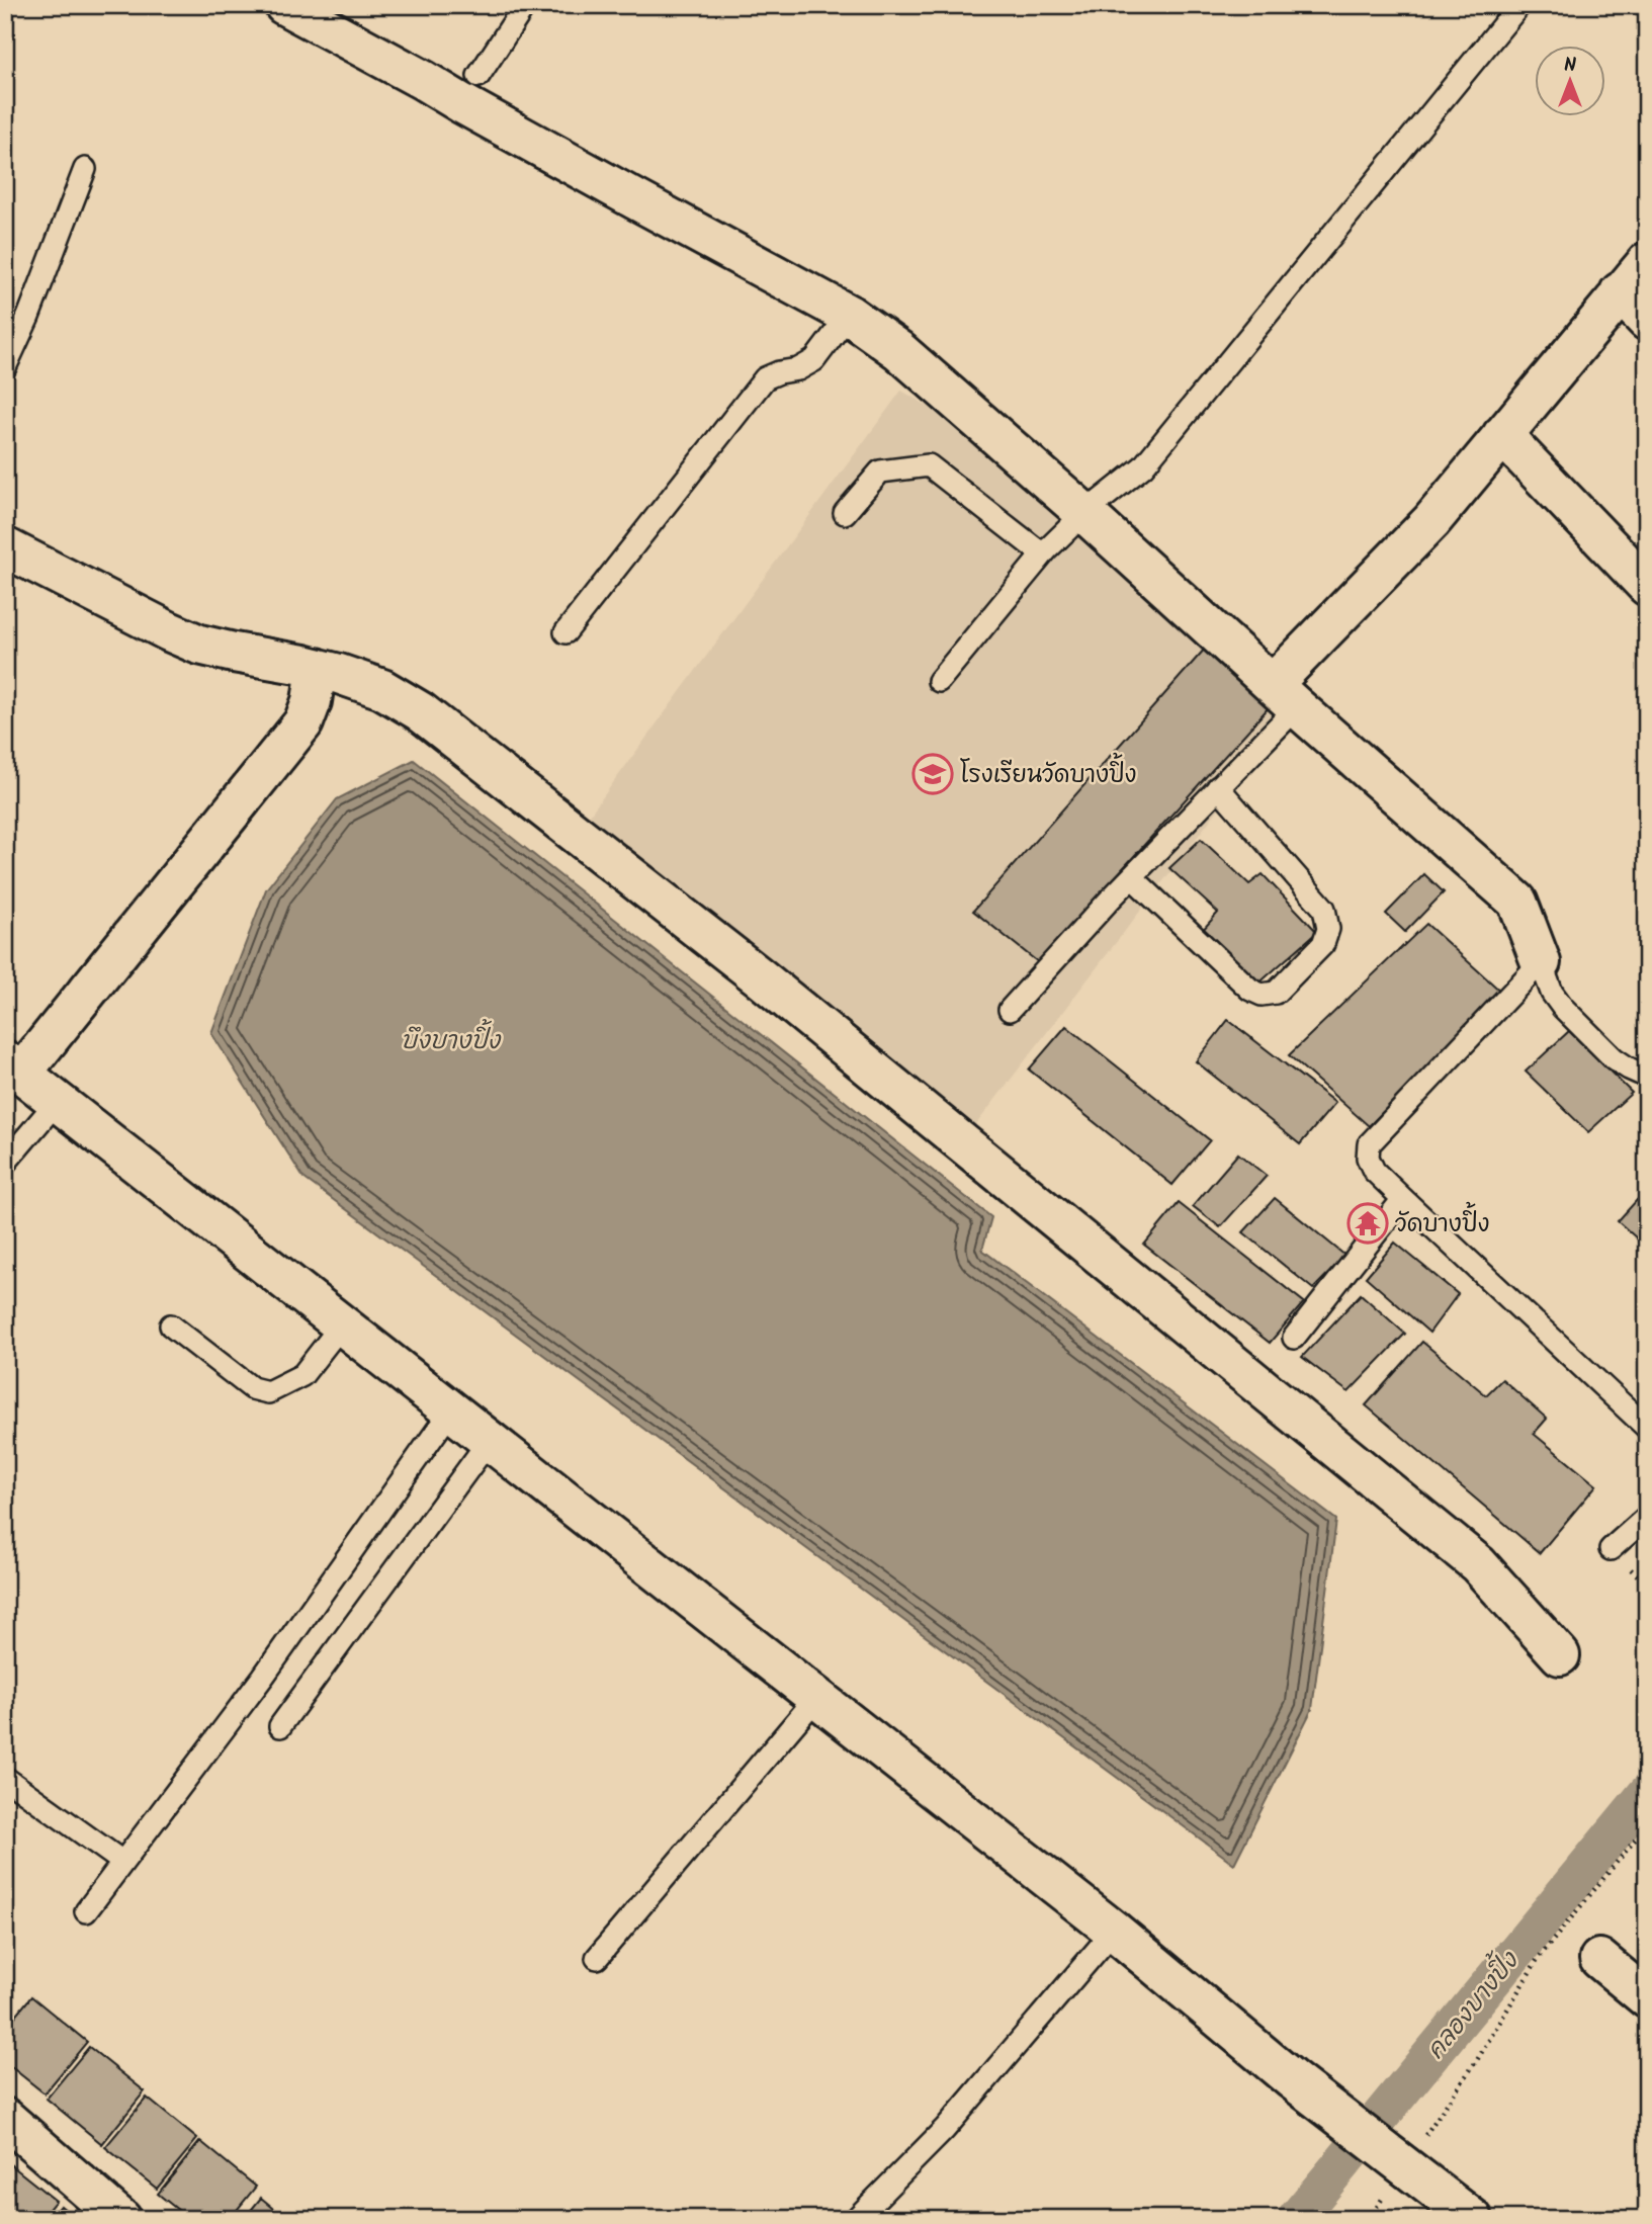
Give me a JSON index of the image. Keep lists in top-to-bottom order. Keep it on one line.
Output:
{"water":["บึงบางปิ้ง","คลองบางปิ้ง"],"places":{"school or university":["โรงเรียนวัดบางปิ้ง"],"temple":["วัดบางปิ้ง"]},"north":"top"}
